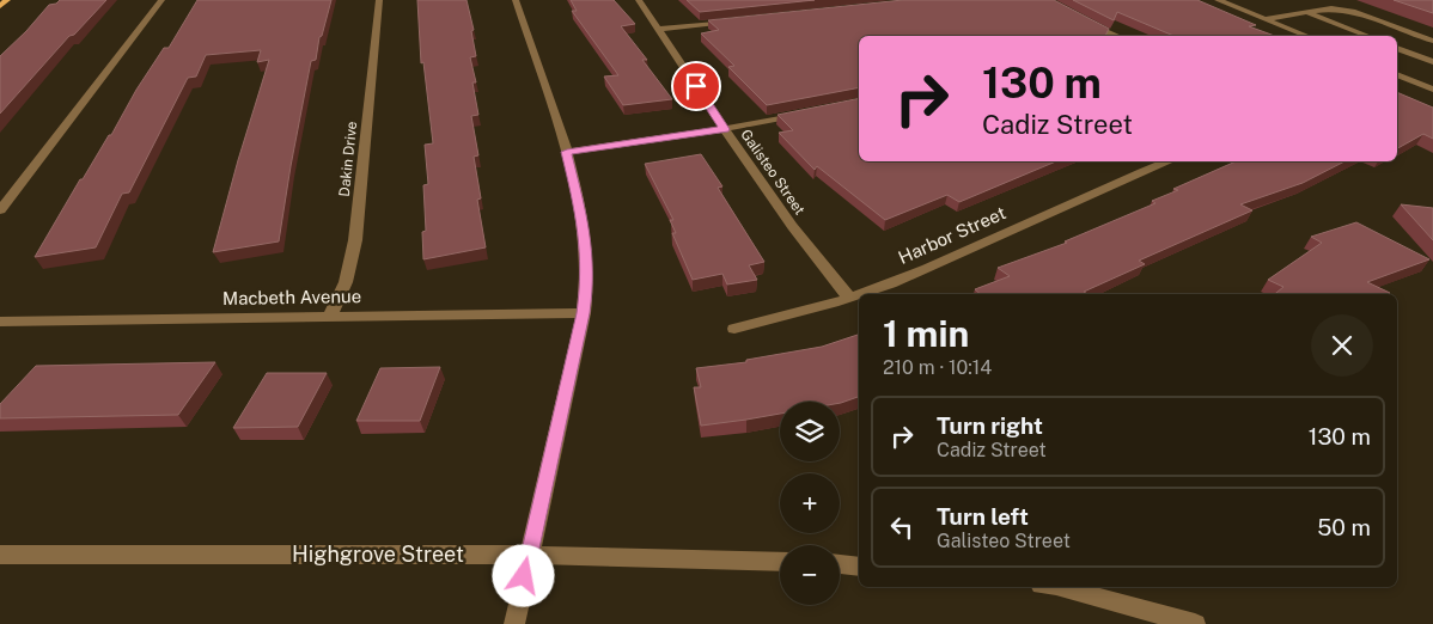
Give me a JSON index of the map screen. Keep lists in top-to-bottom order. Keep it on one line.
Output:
{"streets":{"street":["Dakin Drive","Galisteo Street","Harbor Street","Macbeth Avenue","Highgrove Street"]},"crossings":[["Dakin Drive","Macbeth Avenue"],["Galisteo Street","Harbor Street"]],"page":{"turn":["130 m","Cadiz Street"],"heading":["1 min","210 m · 10:14"],"list":[{"name":"Turn right","note":"Cadiz Street","value":"130 m"},{"name":"Turn left","note":"Galisteo Street","value":"50 m"}],"map_buttons":["+","−"]}}
